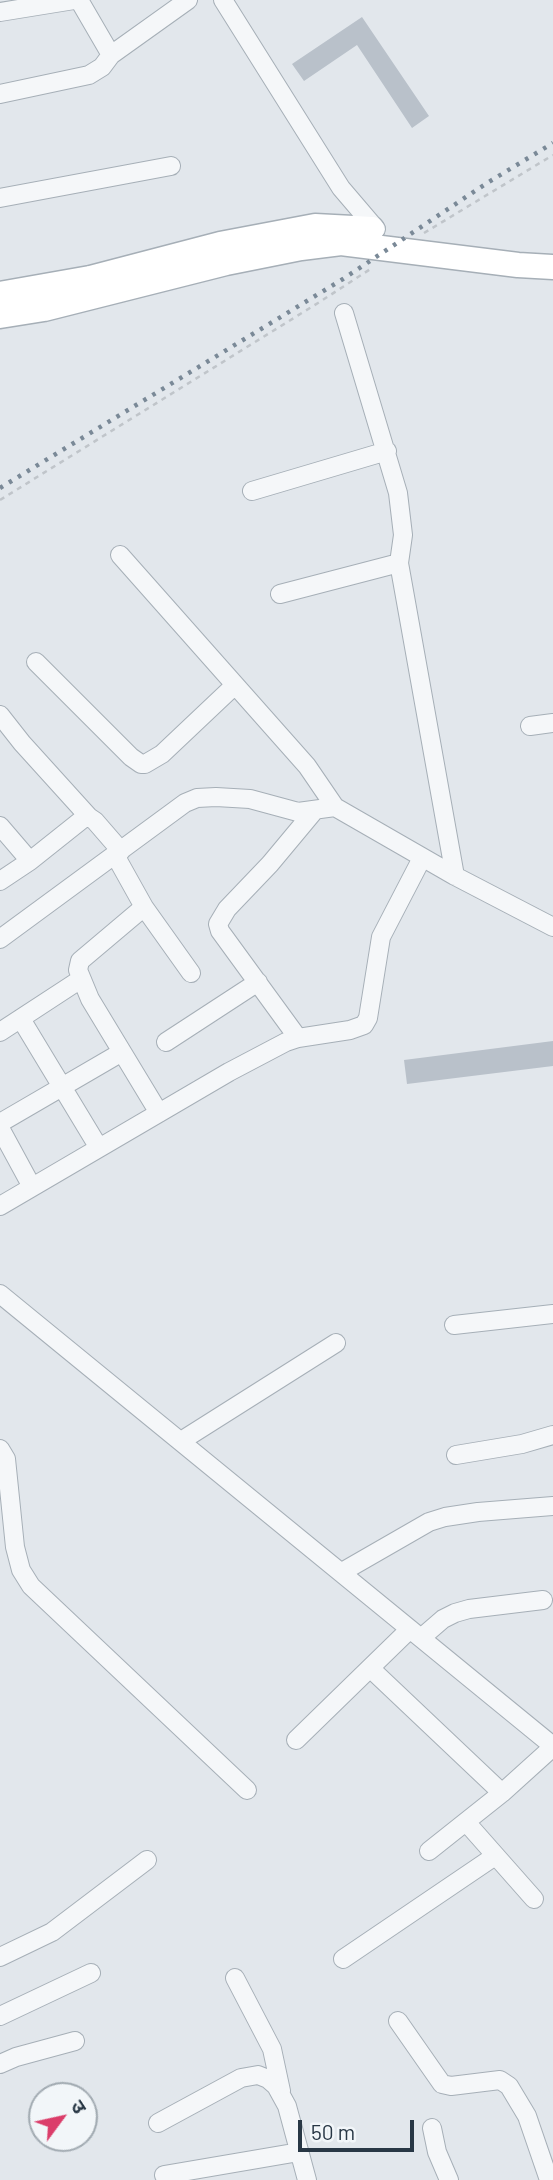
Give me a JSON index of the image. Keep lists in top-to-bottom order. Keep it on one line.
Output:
{"scale_bar":"50 m","north":"top right"}
